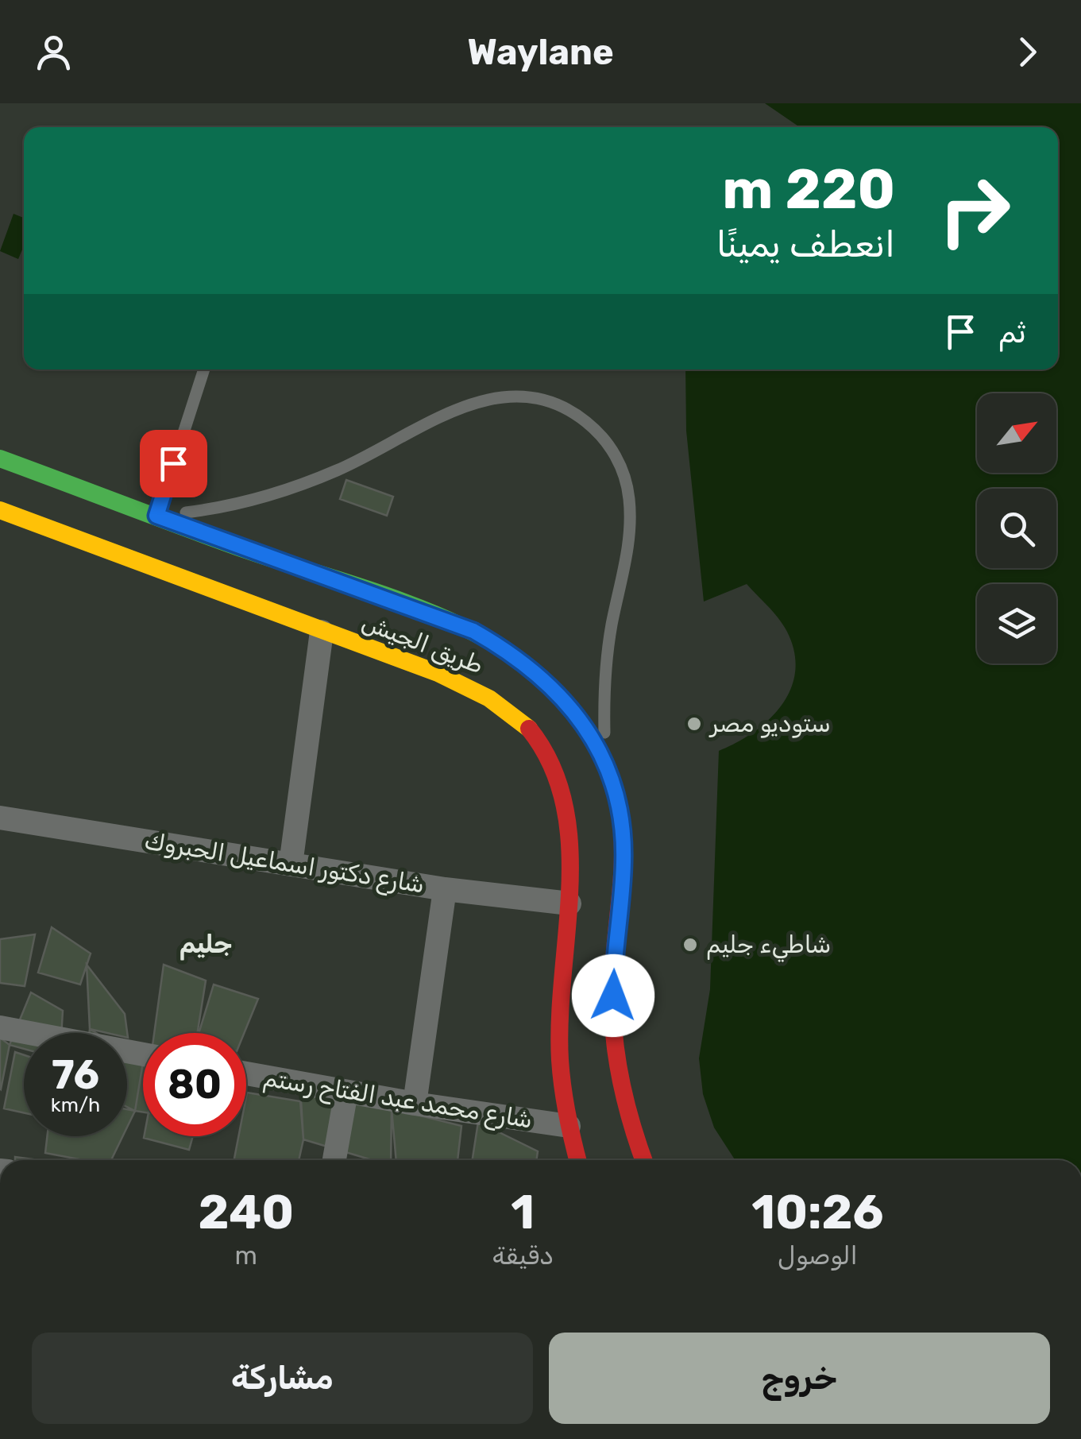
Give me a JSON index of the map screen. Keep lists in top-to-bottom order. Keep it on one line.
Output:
{"streets":{"highway":["طريق الجيش"],"street":["شارع دكتور اسماعيل الحبروك","شارع محمد عبد الفتاح رستم"]},"crossings":[["طريق الجيش","شارع دكتور اسماعيل الحبروك"],["طريق الجيش","شارع محمد عبد الفتاح رستم"]],"districts":["جليم"],"places":["ستوديو مصر","شاطيء جليم"],"north":"top right","page":{"header":"Waylane","turn":["220 m","انعطف يمينًا"],"then":"ثم","speed":"76 km/h","limit":"80","eta":["10:26","الوصول","1","دقيقة","240","m"],"buttons":["خروج","مشاركة"]}}
